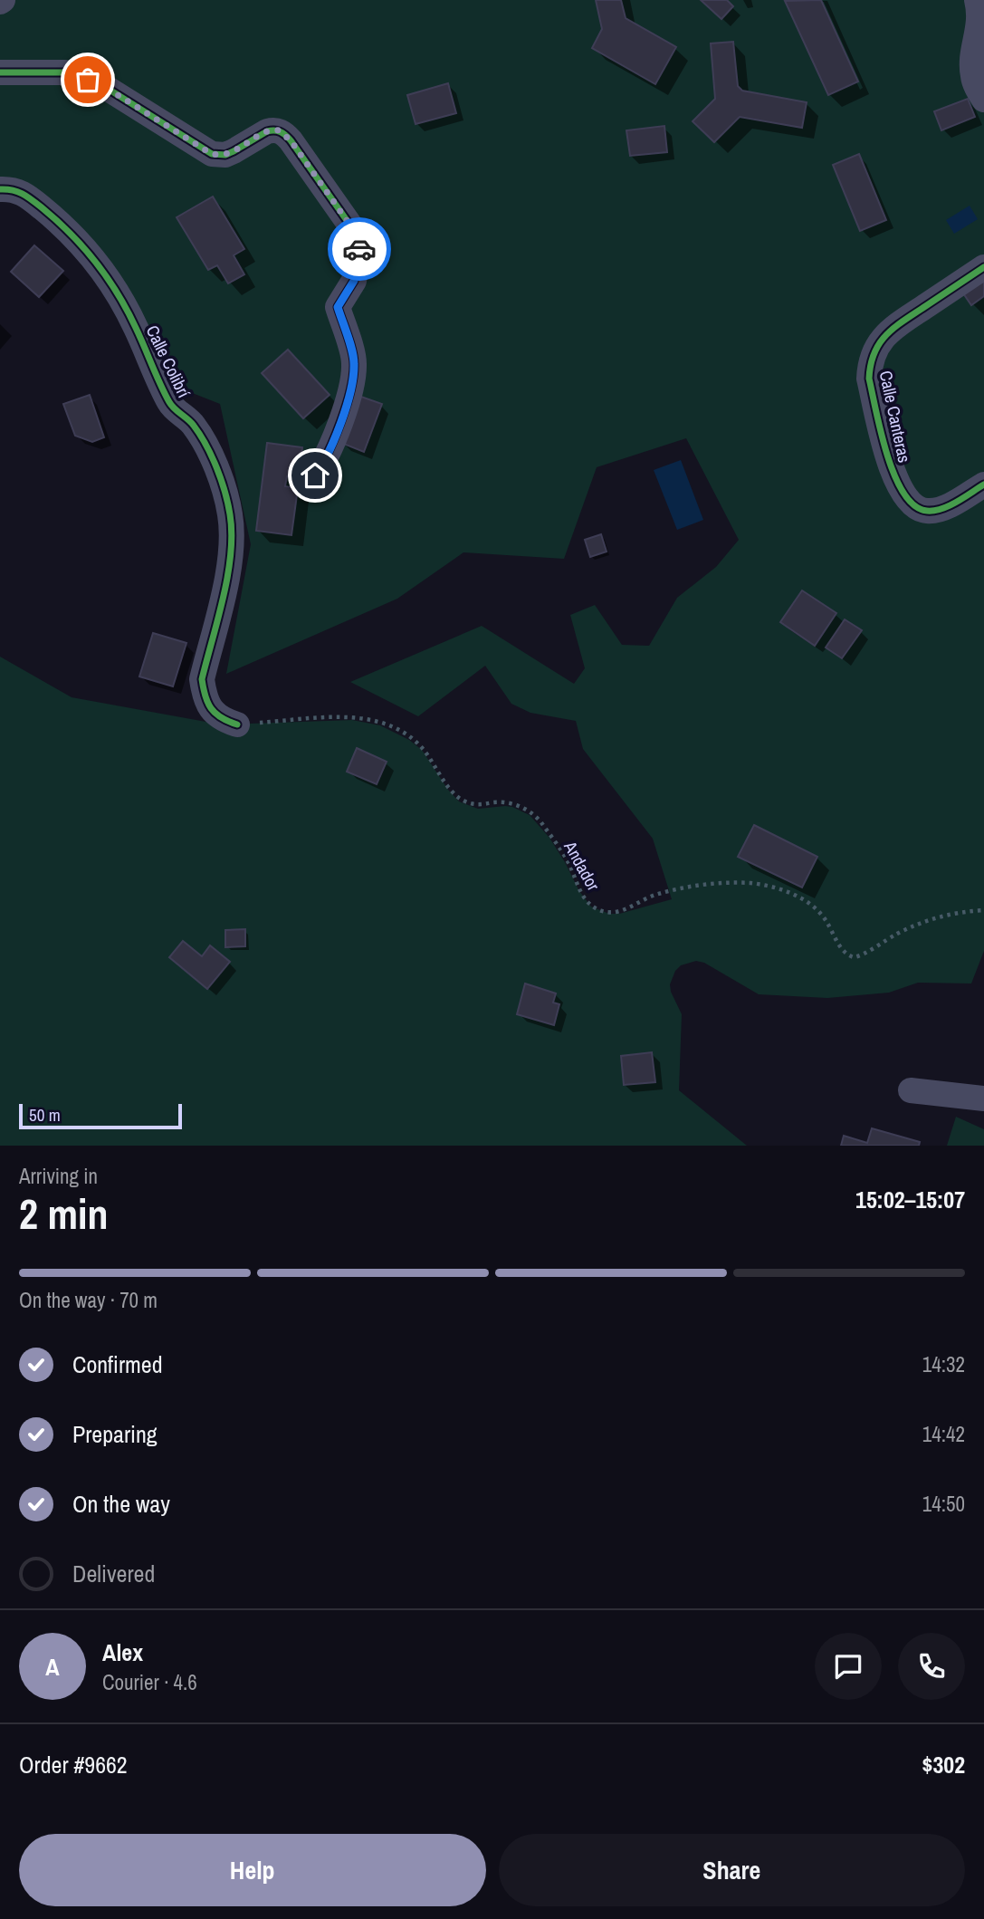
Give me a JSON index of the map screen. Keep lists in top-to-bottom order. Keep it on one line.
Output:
{"streets":{"street":["Calle Colibrí","Calle Canteras"],"path":["Andador"]},"crossings":[["Calle Colibrí","Andador"]],"scale_bar":"50 m","page":{"scale":"50 m","heading":["2 min","Arriving in","15:02–15:07"],"panel":["Alex","Courier · 4.6","Order #9662","$302"],"bar":"On the way · 70 m","list":[["Confirmed","14:32"],["Preparing","14:42"],["On the way","14:50"],"Delivered"],"round":"A","buttons":["Help","Share"]}}
